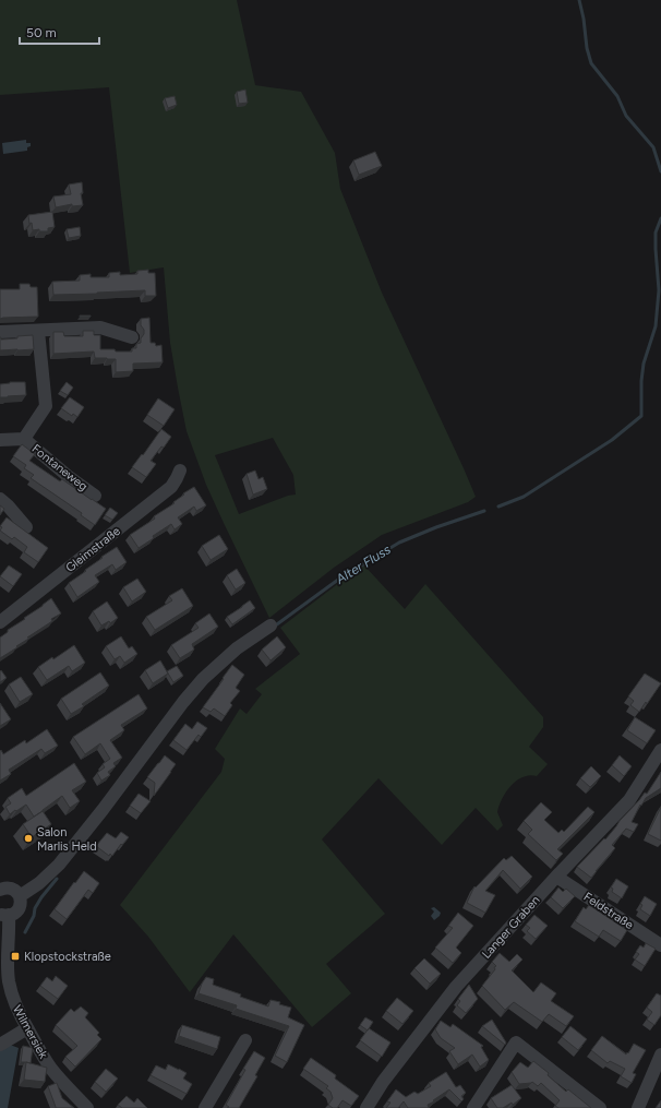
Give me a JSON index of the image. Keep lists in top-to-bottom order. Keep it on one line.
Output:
{"streets":{"street":["Fontaneweg","Gleimstraße","Feldstraße","Langer Graben","Wilmersiek"]},"crossings":[["Feldstraße","Langer Graben"]],"water":["Alter Fluss"],"places":{"other":["Salon Marlis Held"],"transit":["Klopstockstraße"]},"scale_bar":"50 m"}
